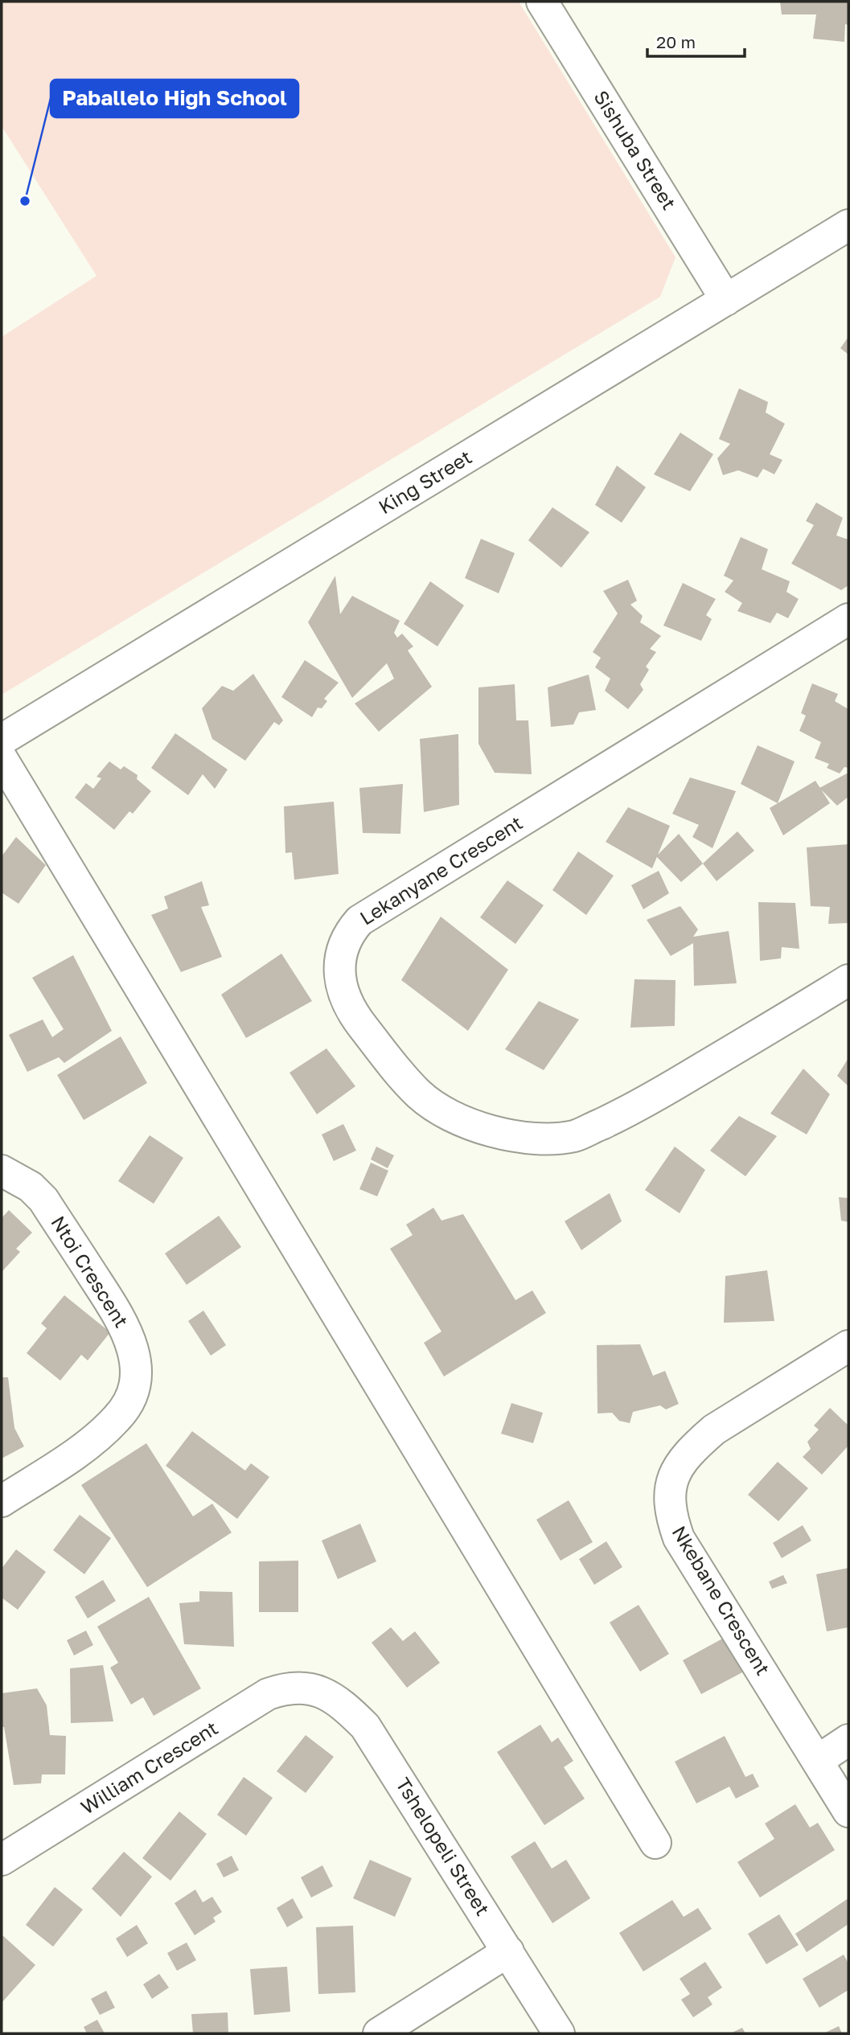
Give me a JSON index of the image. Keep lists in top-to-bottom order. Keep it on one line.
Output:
{"streets":{"street":["Sishuba Street","King Street","Lekanyane Crescent","Ntoi Crescent","Nkebane Crescent","William Crescent","Tshelopeli Street"]},"crossings":[["Sishuba Street","King Street"],["William Crescent","Tshelopeli Street"]],"places":["Paballelo High School"],"scale_bar":"20 m"}
